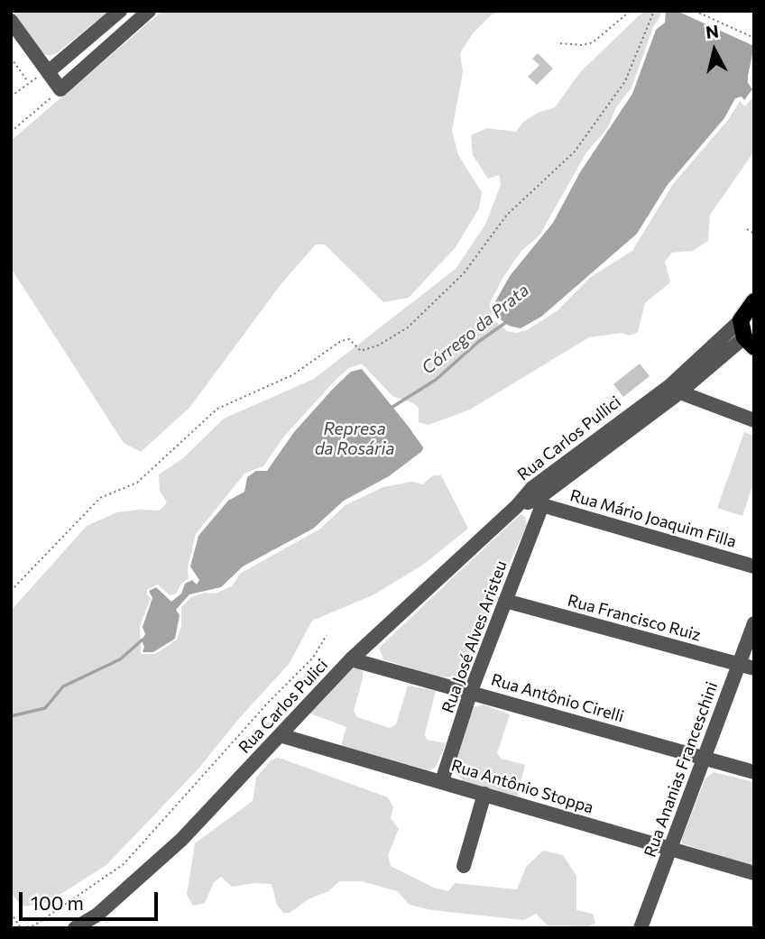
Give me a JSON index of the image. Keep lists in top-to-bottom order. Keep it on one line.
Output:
{"streets":{"main road":["Rua Carlos Pullici"],"street":["Rua Mário Joaquim Filla","Rua Francisco Ruiz","Rua José Alves Aristeu","Rua Antônio Cirelli","Rua Carlos Pulici","Rua Ananias Franceschini","Rua Antônio Stoppa"]},"crossings":[["Rua Carlos Pullici","Rua Mário Joaquim Filla"],["Rua Carlos Pullici","Rua José Alves Aristeu"],["Rua Carlos Pullici","Rua Carlos Pulici"],["Rua Mário Joaquim Filla","Rua José Alves Aristeu"],["Rua Francisco Ruiz","Rua José Alves Aristeu"],["Rua Francisco Ruiz","Rua Ananias Franceschini"],["Rua José Alves Aristeu","Rua Antônio Cirelli"],["Rua José Alves Aristeu","Rua Antônio Stoppa"],["Rua Antônio Cirelli","Rua Carlos Pulici"],["Rua Antônio Cirelli","Rua Ananias Franceschini"],["Rua Carlos Pulici","Rua Antônio Stoppa"],["Rua Ananias Franceschini","Rua Antônio Stoppa"]],"water":["Córrego da Prata","Represa da Rosária"],"scale_bar":"100 m","north":"top"}
